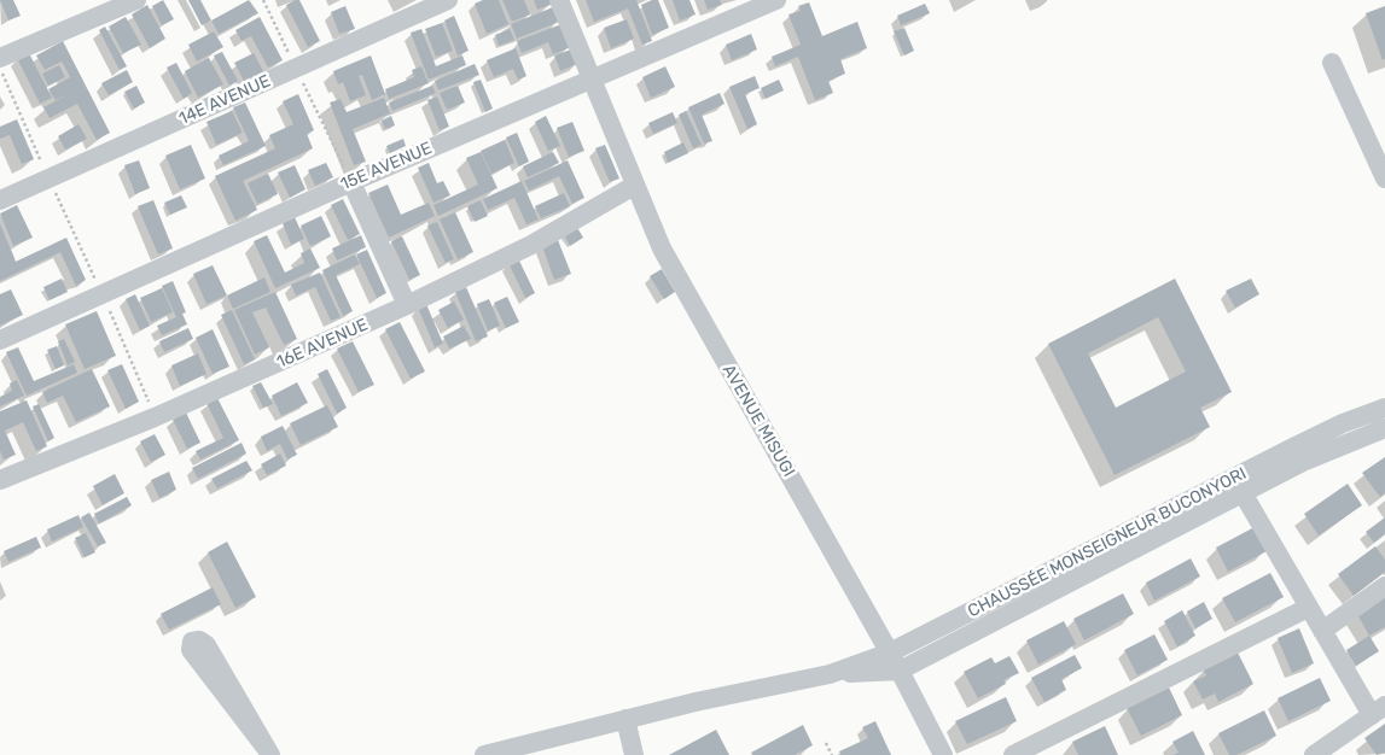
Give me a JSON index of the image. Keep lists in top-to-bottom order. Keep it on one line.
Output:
{"streets":{"street":["14E AVENUE","15E AVENUE","16E AVENUE","AVENUE MISUGI","CHAUSSÉE MONSEIGNEUR BUCONYORI"]},"crossings":[["15E AVENUE","AVENUE MISUGI"],["16E AVENUE","AVENUE MISUGI"],["AVENUE MISUGI","CHAUSSÉE MONSEIGNEUR BUCONYORI"]]}
